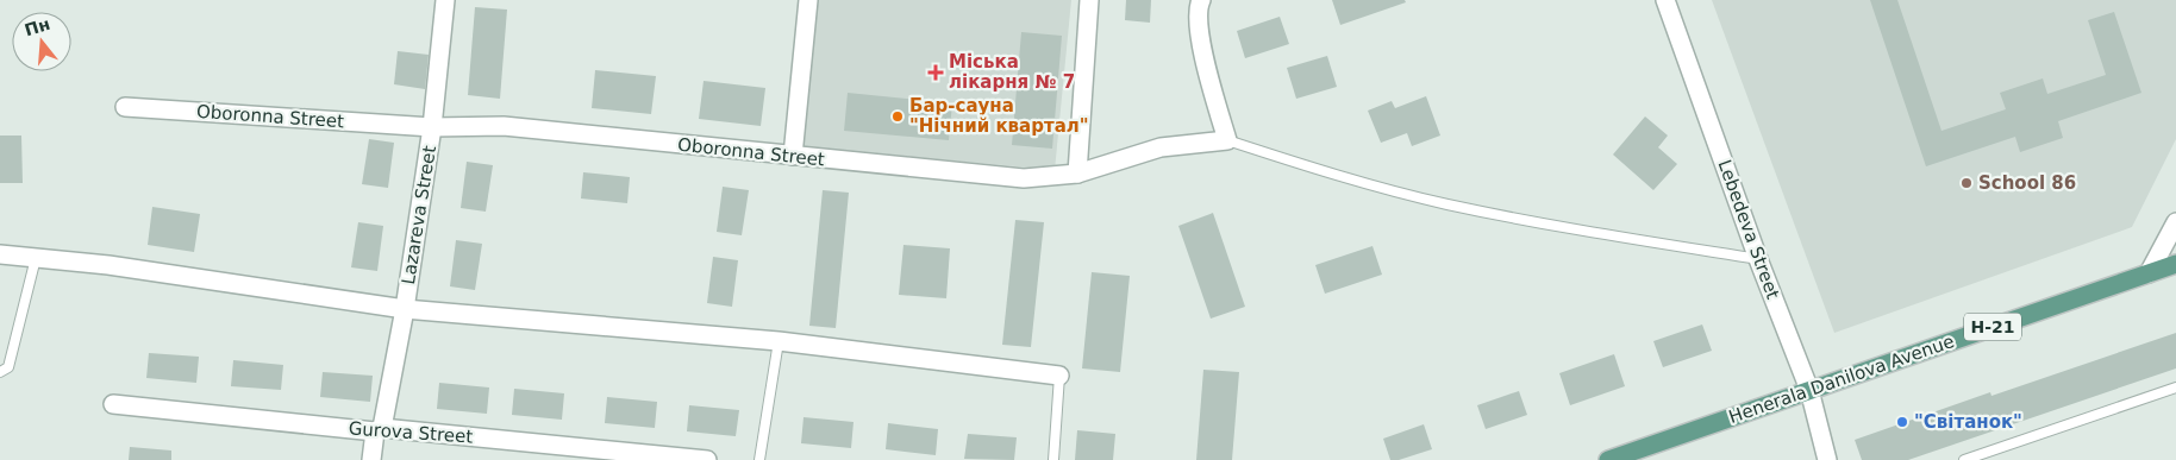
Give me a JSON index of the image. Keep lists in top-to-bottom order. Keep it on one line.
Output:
{"streets":{"main road":["Н-21","Henerala Danilova Avenue"],"street":["Oboronna Street","Lazareva Street","Lebedeva Street","Gurova Street"]},"crossings":[["Oboronna Street","Lazareva Street"],["Lazareva Street","Gurova Street"],["Lebedeva Street","Henerala Danilova Avenue"]],"places":{"health":["Міська лікарня № 7"],"other":["Бар-сауна \"Нічний квартал\"","School 86","\"Світанок\""]},"north":"top"}
